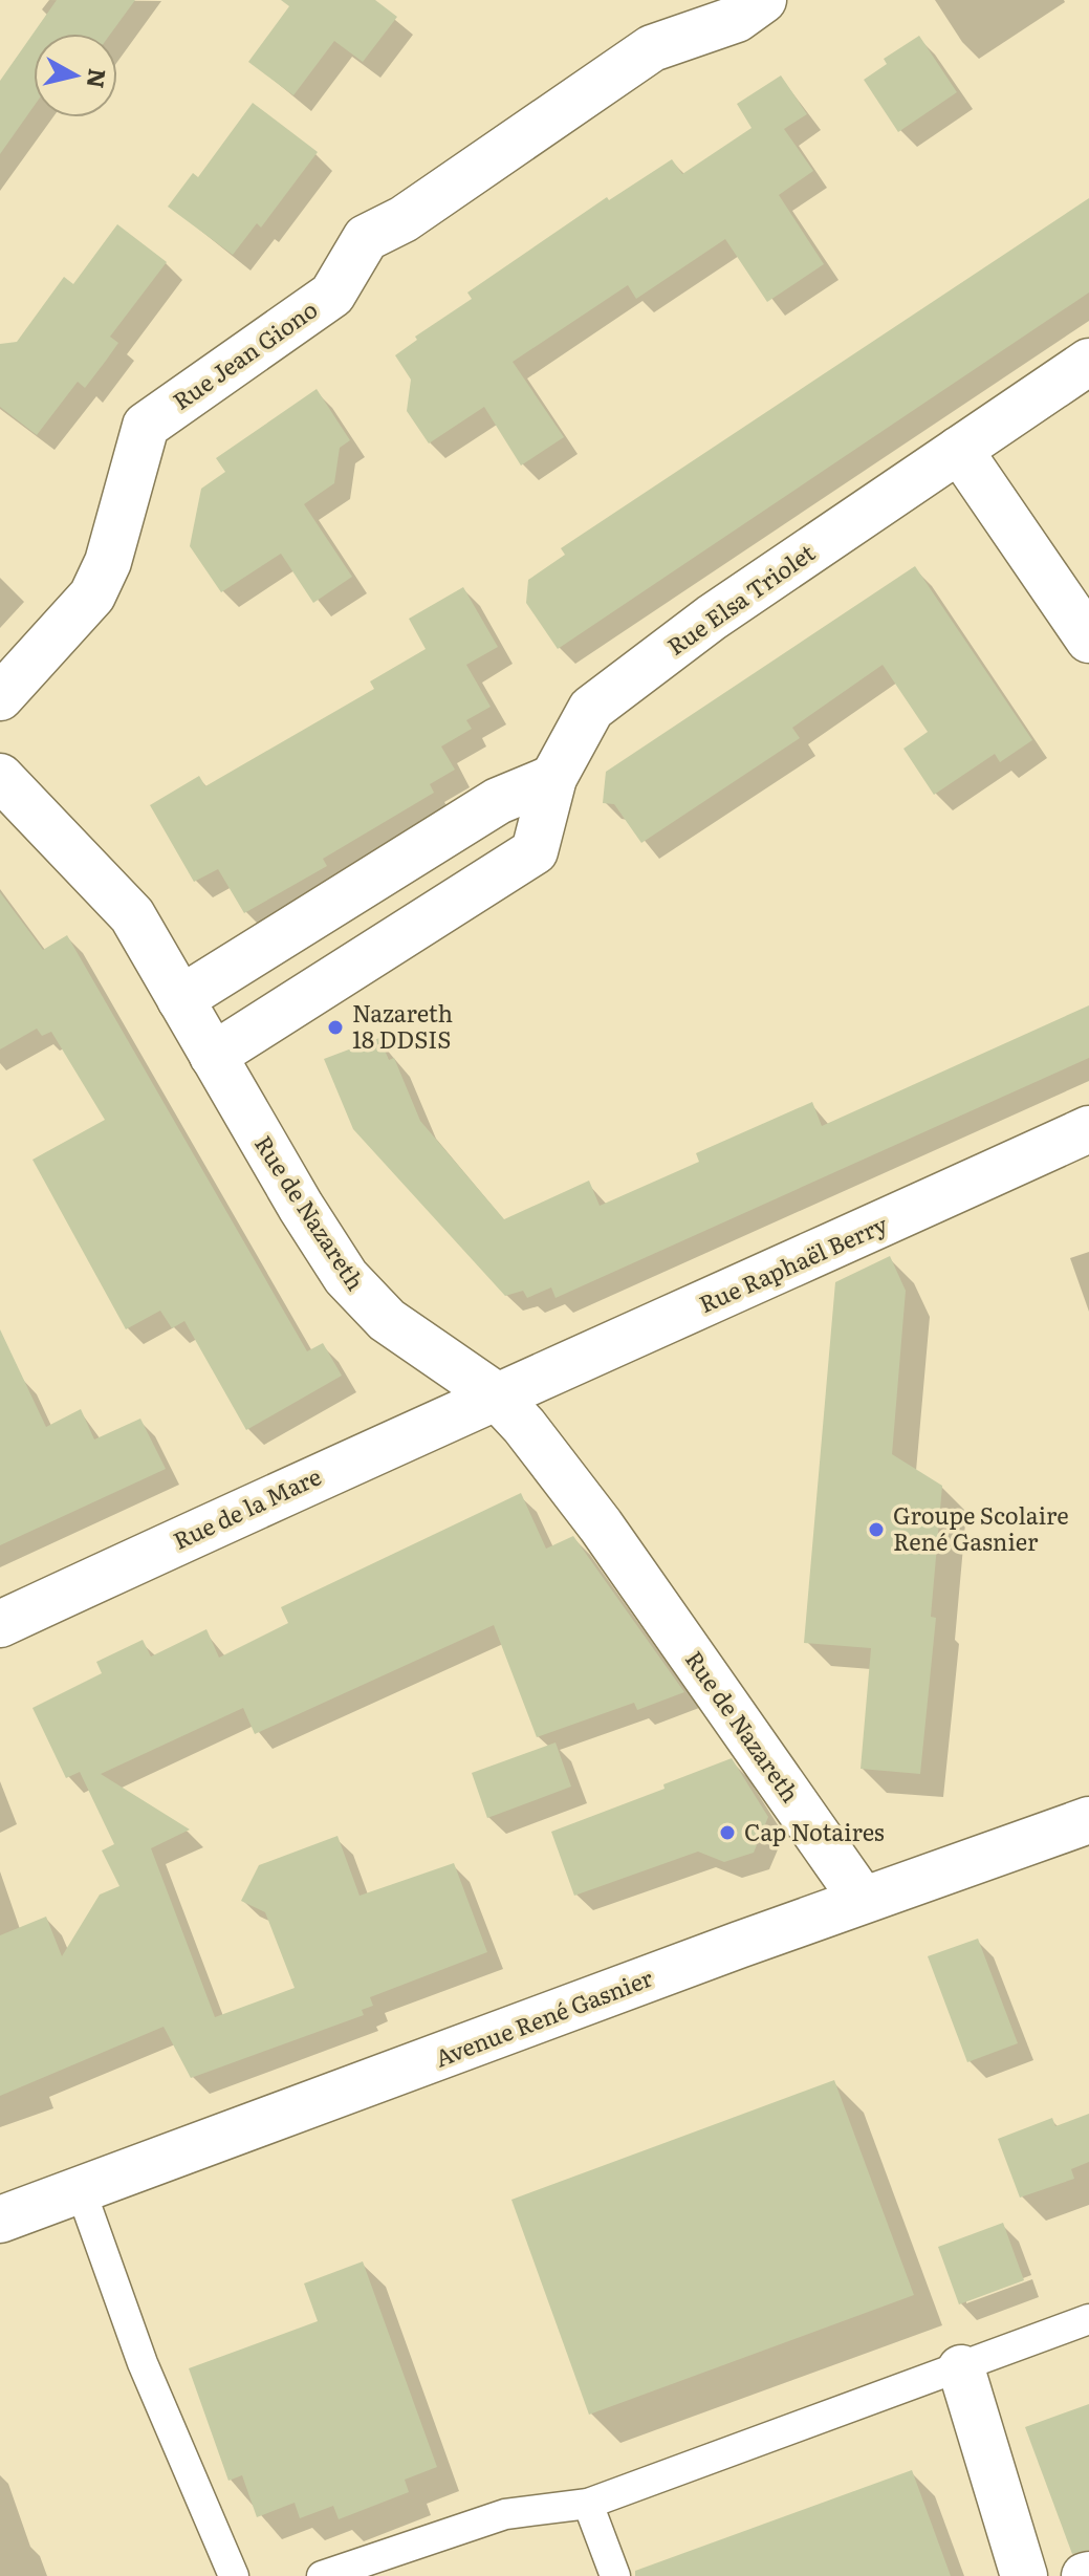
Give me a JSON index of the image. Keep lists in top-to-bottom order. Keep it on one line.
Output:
{"streets":{"street":["Rue Jean Giono","Rue Elsa Triolet","Rue de Nazareth","Rue Raphaël Berry","Rue de la Mare","Avenue René Gasnier"]},"crossings":[["Rue Elsa Triolet","Rue de Nazareth"],["Rue de Nazareth","Rue Raphaël Berry"],["Rue de Nazareth","Rue de la Mare"],["Rue de Nazareth","Avenue René Gasnier"],["Rue Raphaël Berry","Rue de la Mare"]],"places":["Nazareth 18 DDSIS","Groupe Scolaire René Gasnier","Cap Notaires"],"north":"right"}
